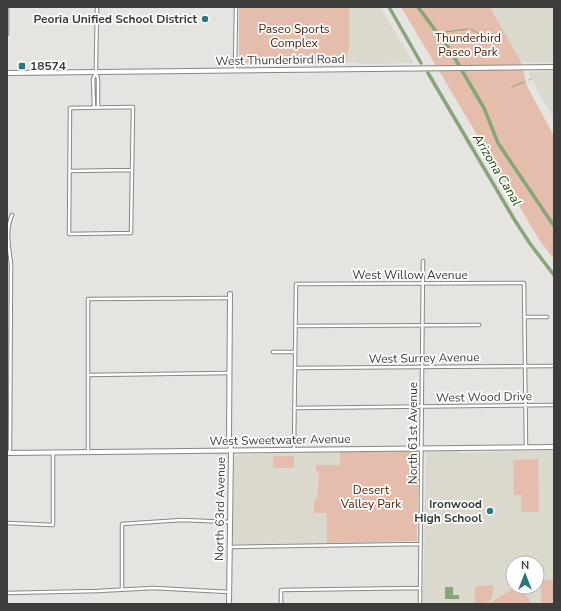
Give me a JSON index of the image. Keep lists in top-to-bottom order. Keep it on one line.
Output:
{"streets":{"street":["West Thunderbird Road","West Willow Avenue","West Surrey Avenue","West Wood Drive","North 61st Avenue","West Sweetwater Avenue","North 63rd Avenue"]},"crossings":[["West Willow Avenue","North 61st Avenue"],["West Surrey Avenue","North 61st Avenue"],["West Wood Drive","North 61st Avenue"],["North 61st Avenue","West Sweetwater Avenue"],["West Sweetwater Avenue","North 63rd Avenue"]],"water":["Arizona Canal"],"parks":["Paseo Sports Complex","Thunderbird Paseo Park","Desert Valley Park"],"places":{"other":["Peoria Unified School District","Ironwood High School"],"transit":["18574"]},"north":"top"}
